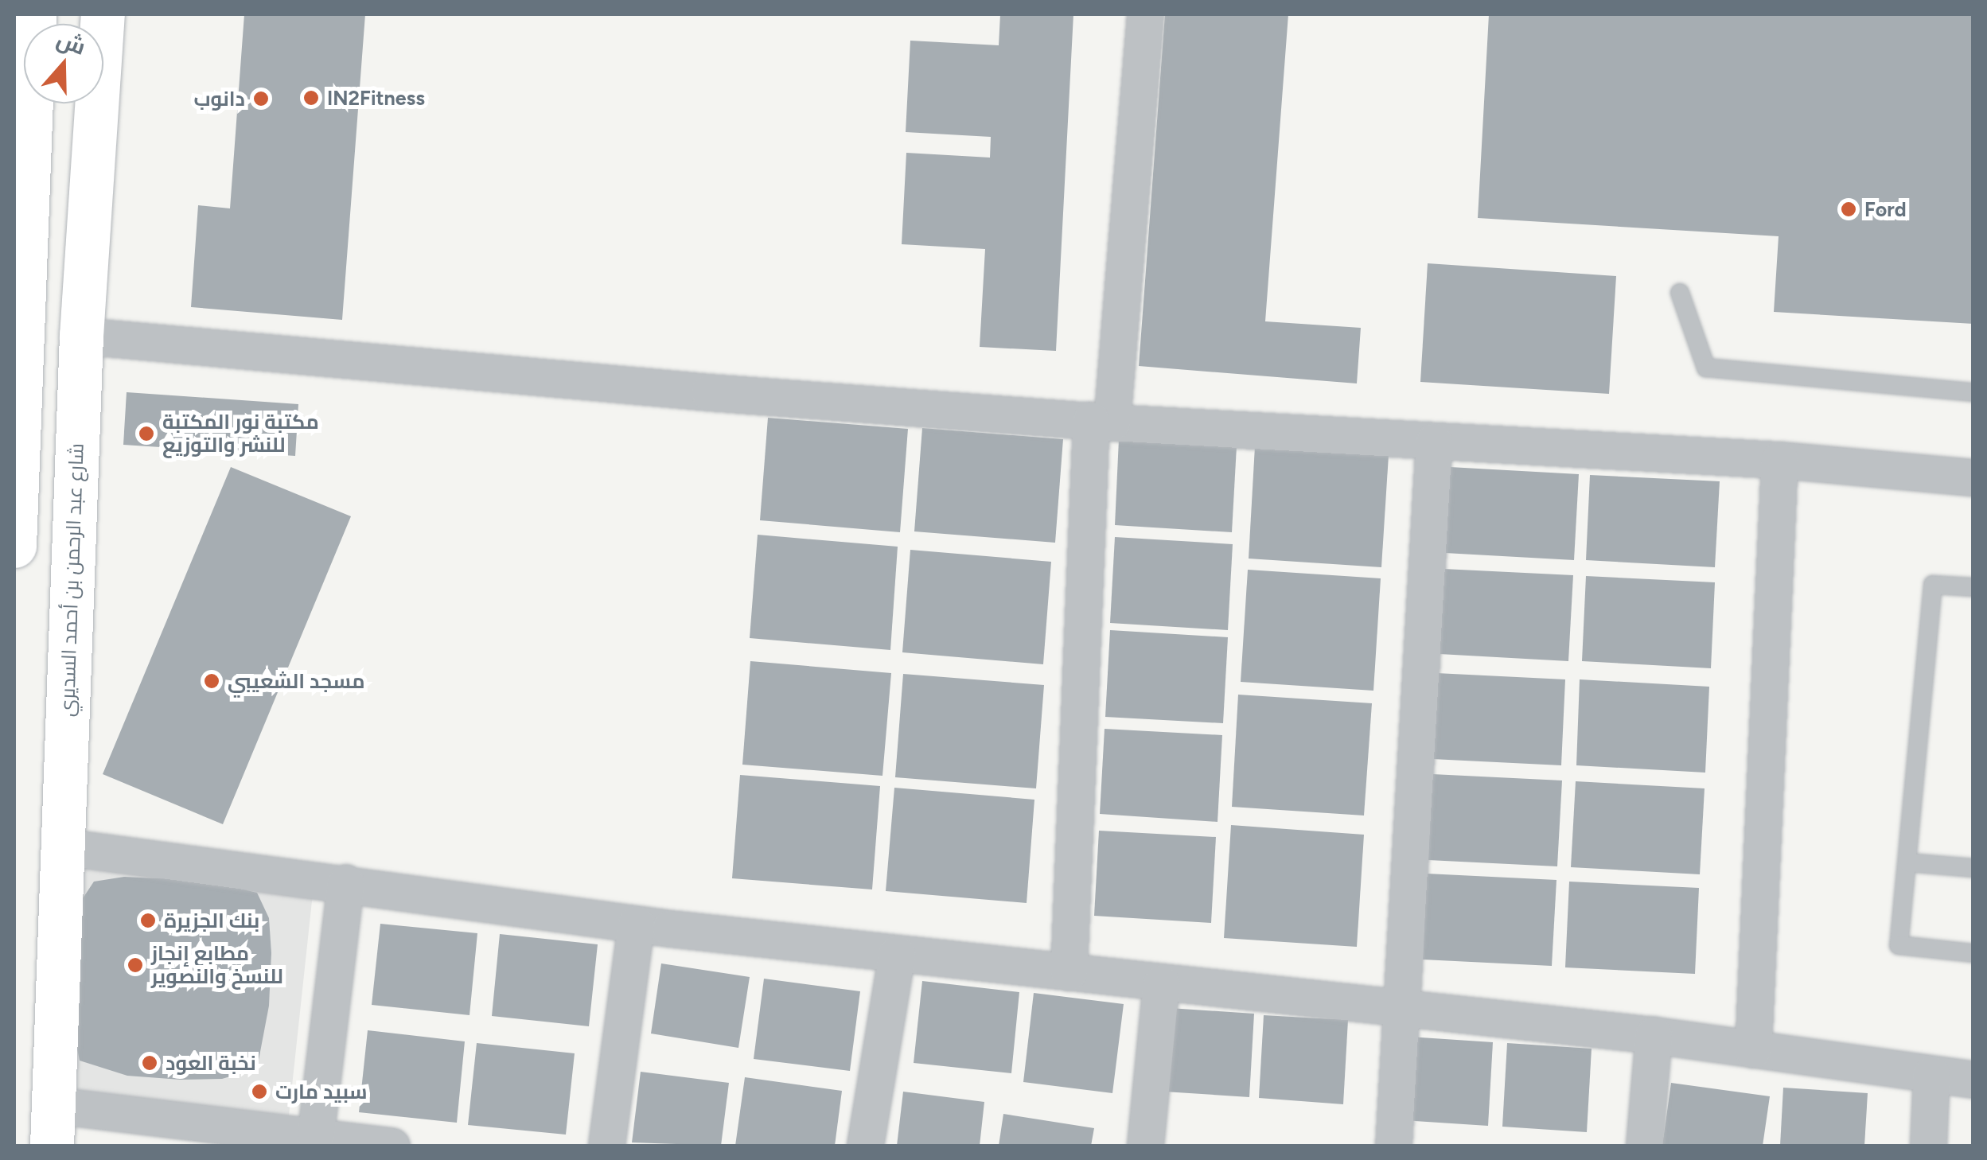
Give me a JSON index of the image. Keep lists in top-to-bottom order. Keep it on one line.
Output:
{"streets":{"street":["شارع عبد الرحمن بن أحمد السديري"]},"places":["IN2Fitness","دانوب","Ford","مكتبة نور المكتبة للنشر والتوزيع","مسجد الشعيبي","بنك الجزيرة","مطابع إنجاز للنسخ والنصوير","نخبة العود","سبيد مارت"],"north":"top"}
